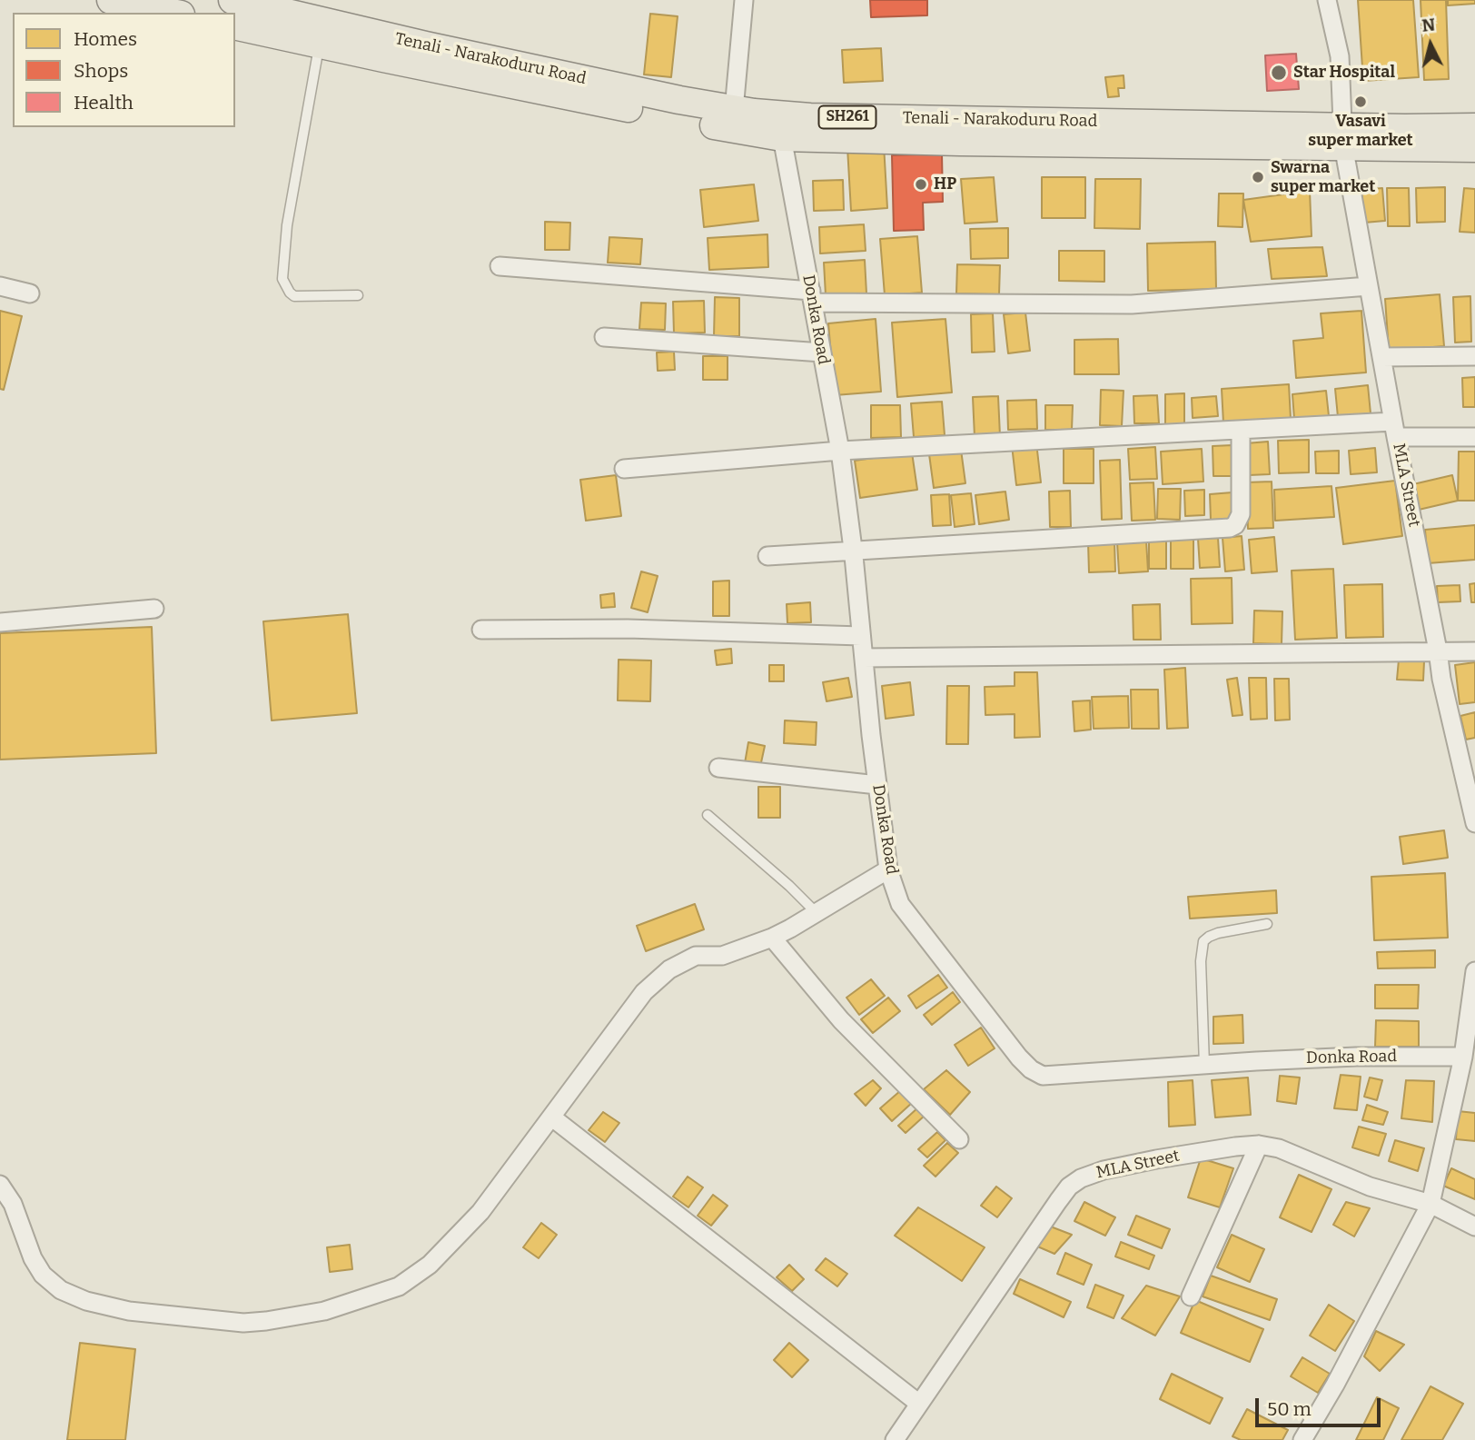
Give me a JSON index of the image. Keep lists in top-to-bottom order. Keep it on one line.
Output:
{"streets":{"main road":["Tenali - Narakoduru Road","SH261"],"street":["Donka Road","MLA Street"]},"crossings":[["Tenali - Narakoduru Road","Donka Road"],["Tenali - Narakoduru Road","MLA Street"]],"places":["Star Hospital","Vasavi super market","Swarna super market","HP"],"legend":["Homes","Shops","Health"],"scale_bar":"50 m","north":"top"}
